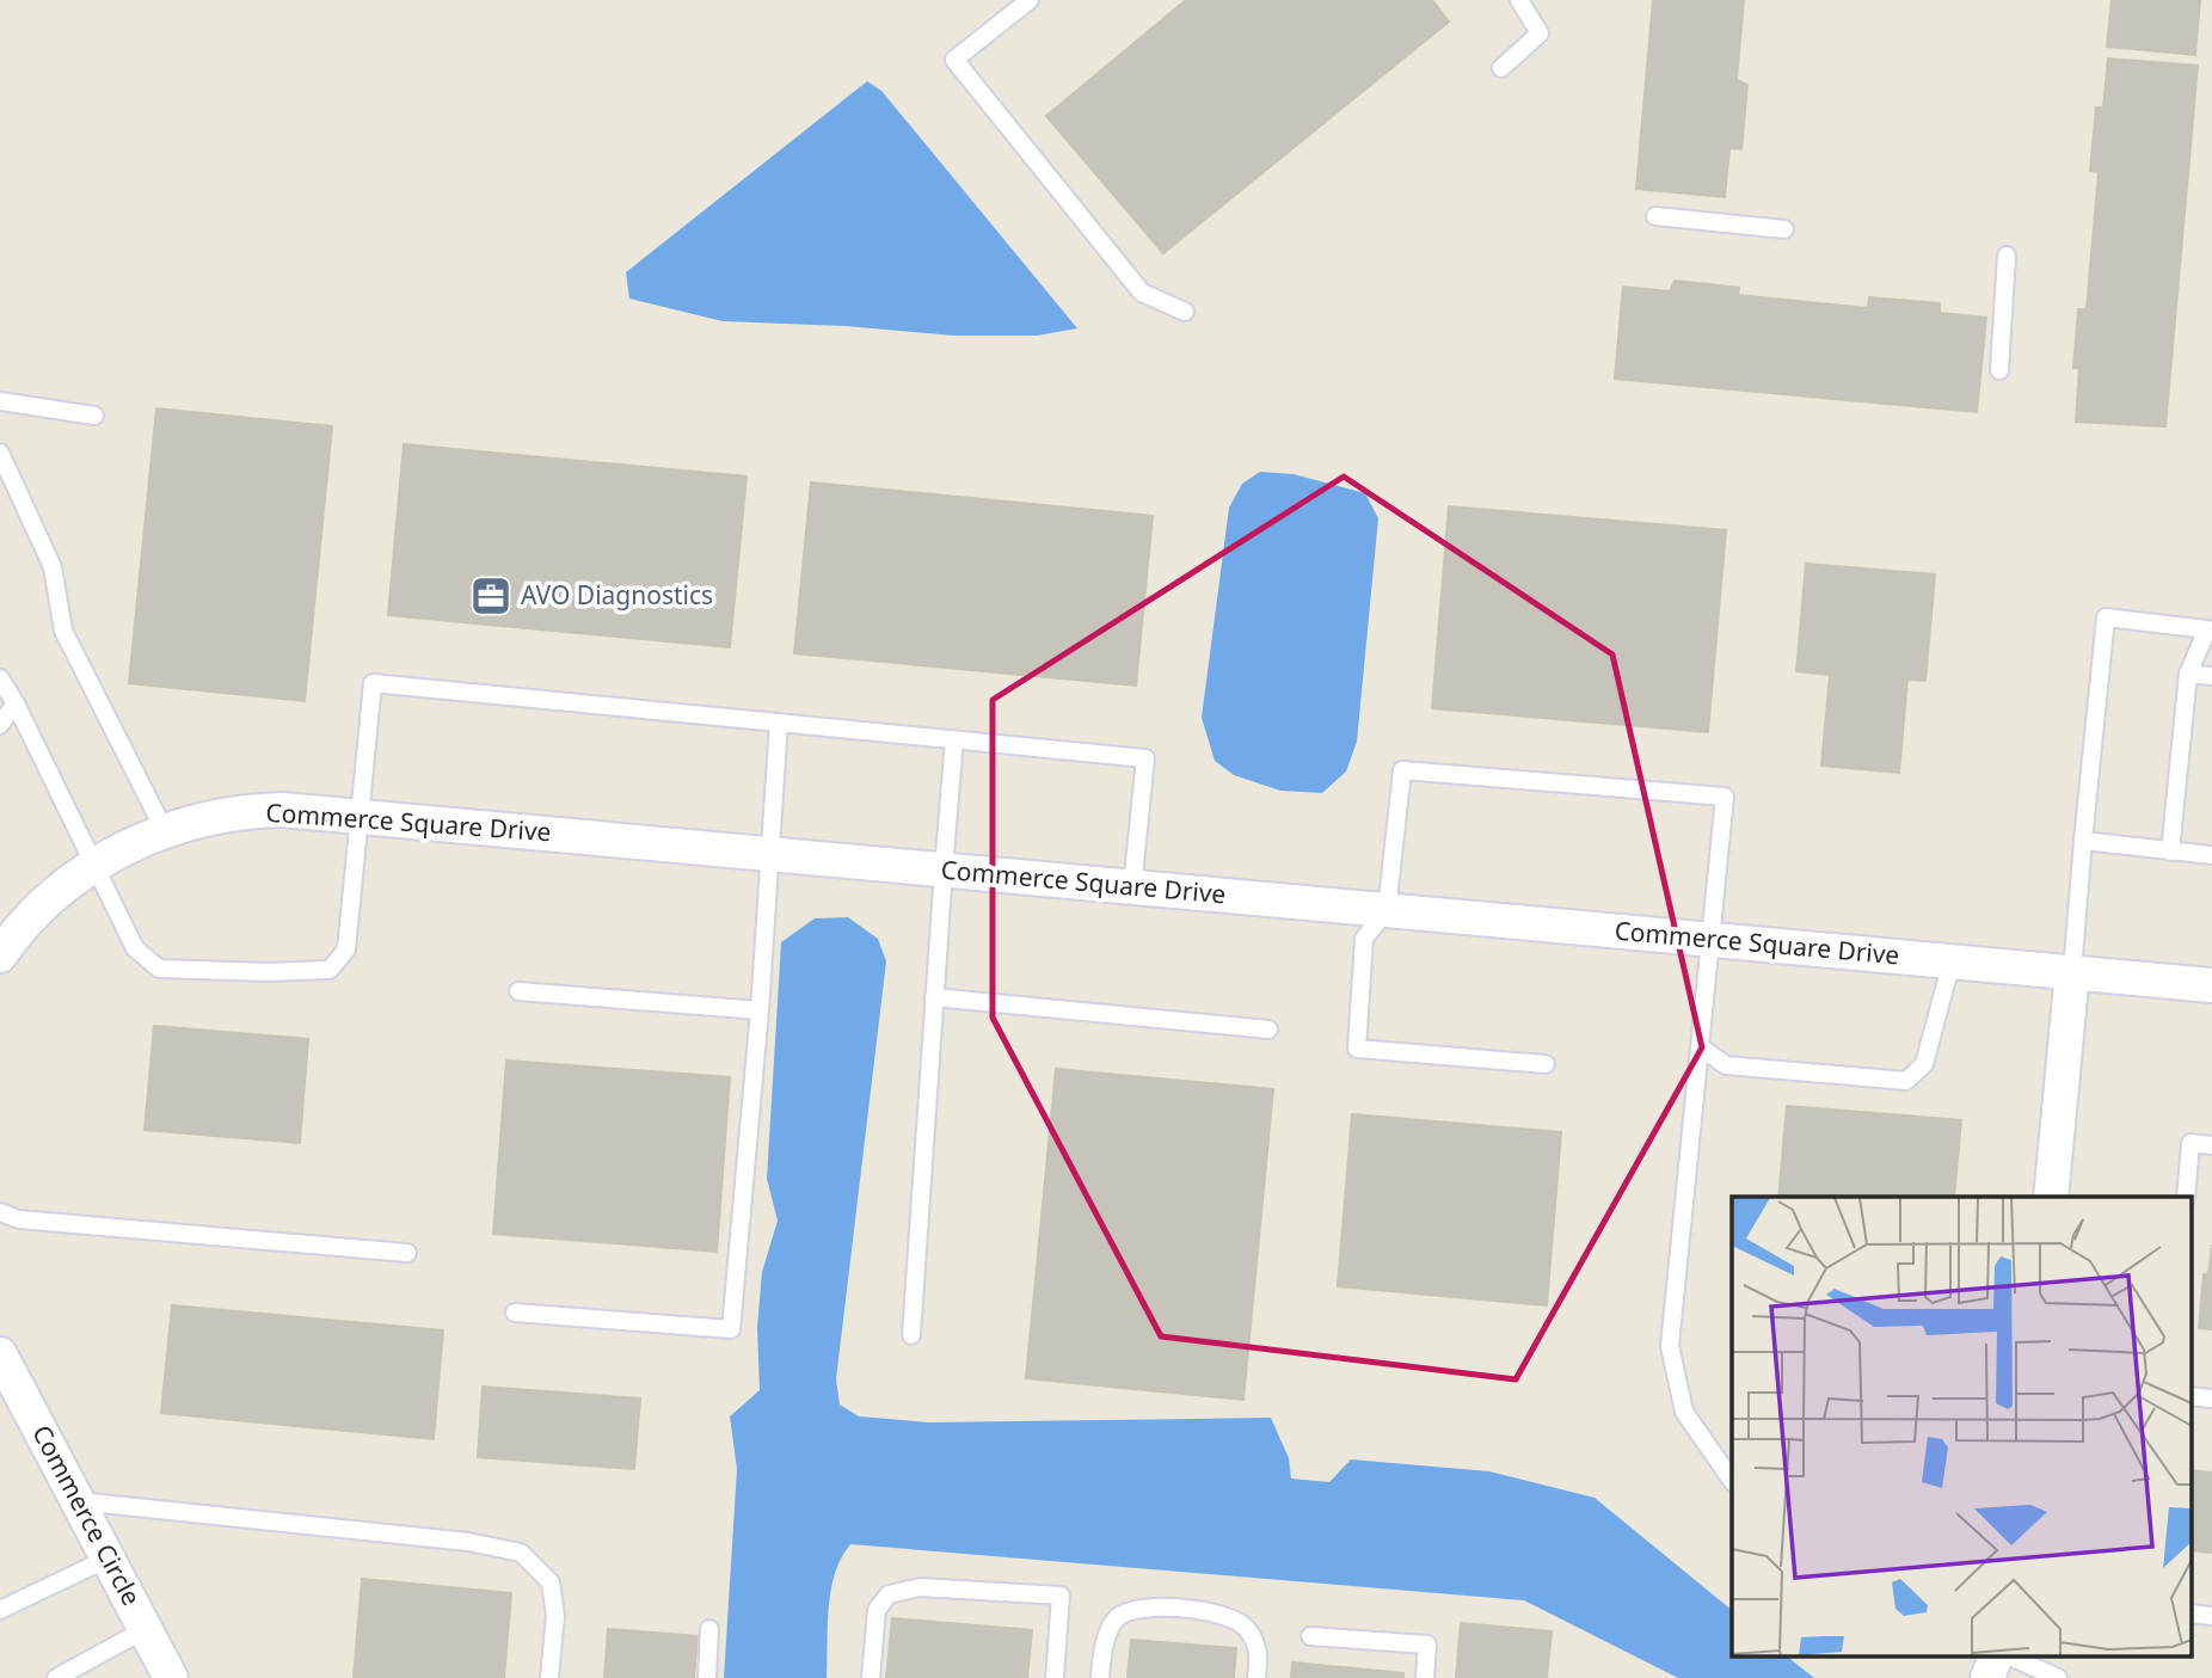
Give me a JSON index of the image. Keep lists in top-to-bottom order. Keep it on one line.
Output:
{"streets":{"street":["Commerce Square Drive","Commerce Circle"]},"places":{"office":["AVO Diagnostics"]}}
